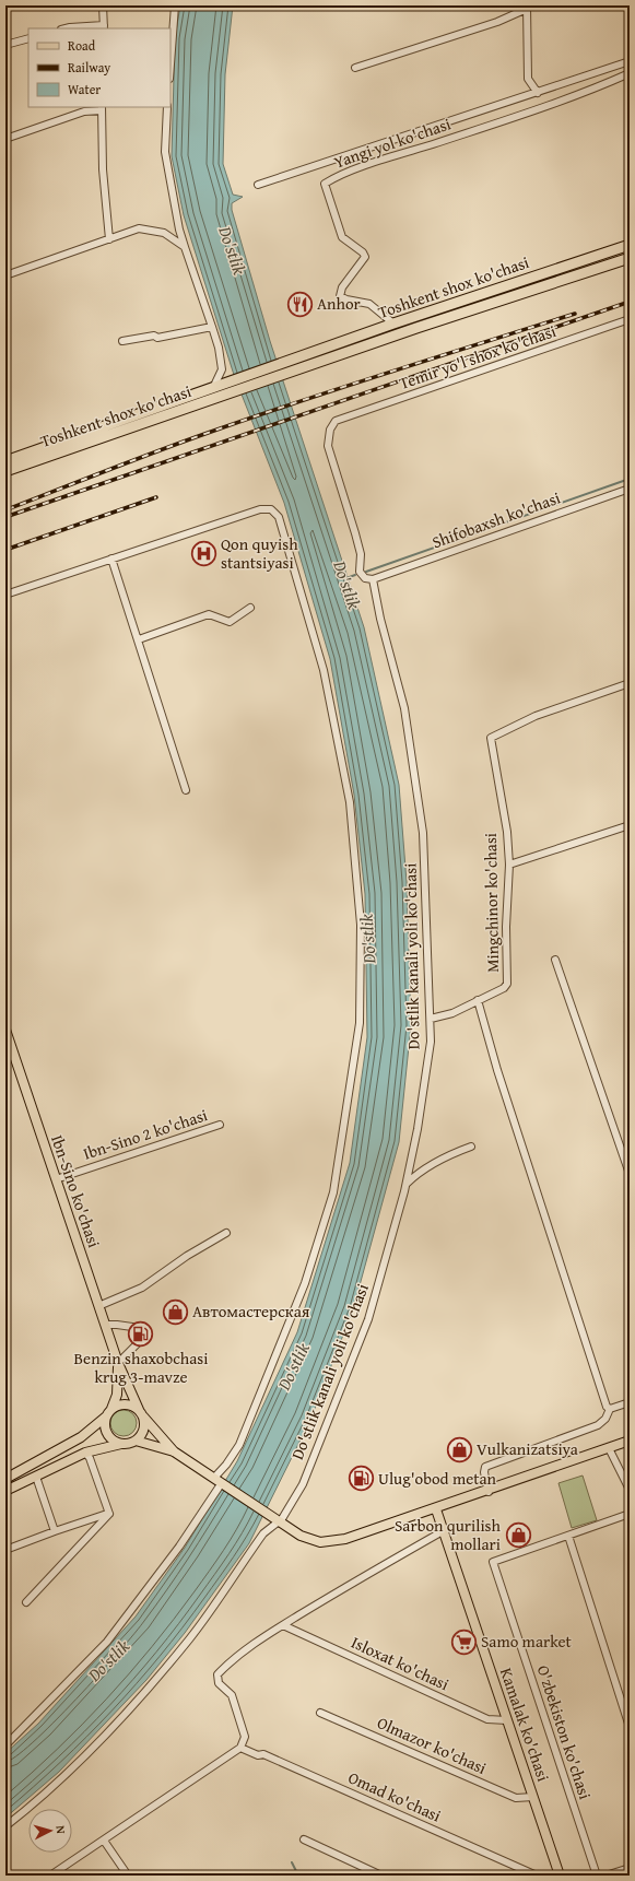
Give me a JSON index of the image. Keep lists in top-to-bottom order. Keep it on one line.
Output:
{"streets":{"highway":["Toshkent shox ko'chasi"],"main road":["Ibn-Sino ko'chasi","Kamalak ko'chasi"],"street":["Yangi yol ko'chasi","Temir yo'l shox ko'chasi","Shifobaxsh ko'chasi","Mingchinor ko'chasi","Do'stlik kanali yoli ko'chasi","Ibn-Sino 2 ko'chasi","Isloxat ko'chasi","O'zbekiston ko'chasi","Olmazor ko'chasi","Omad ko'chasi"]},"crossings":[["Yangi yol ko'chasi","Toshkent shox ko'chasi"],["Temir yo'l shox ko'chasi","Shifobaxsh ko'chasi"],["Temir yo'l shox ko'chasi","Do'stlik kanali yoli ko'chasi"],["Shifobaxsh ko'chasi","Do'stlik kanali yoli ko'chasi"],["Mingchinor ko'chasi","Do'stlik kanali yoli ko'chasi"],["Ibn-Sino 2 ko'chasi","Ibn-Sino ko'chasi"],["Isloxat ko'chasi","Kamalak ko'chasi"],["Kamalak ko'chasi","Olmazor ko'chasi"]],"water":["Do'stlik"],"places":{"restaurant":["Anhor"],"hospital":["Qon quyish stantsiyasi"],"shop":["Автомастерская","Vulkanizatsiya","Sarbon qurilish mollari"],"fuel station":["Benzin shaxobchasi krug 3-mavze","Ulug'obod metan"],"supermarket":["Samo market"]},"legend":["Road","Railway","Water"],"north":"right"}
